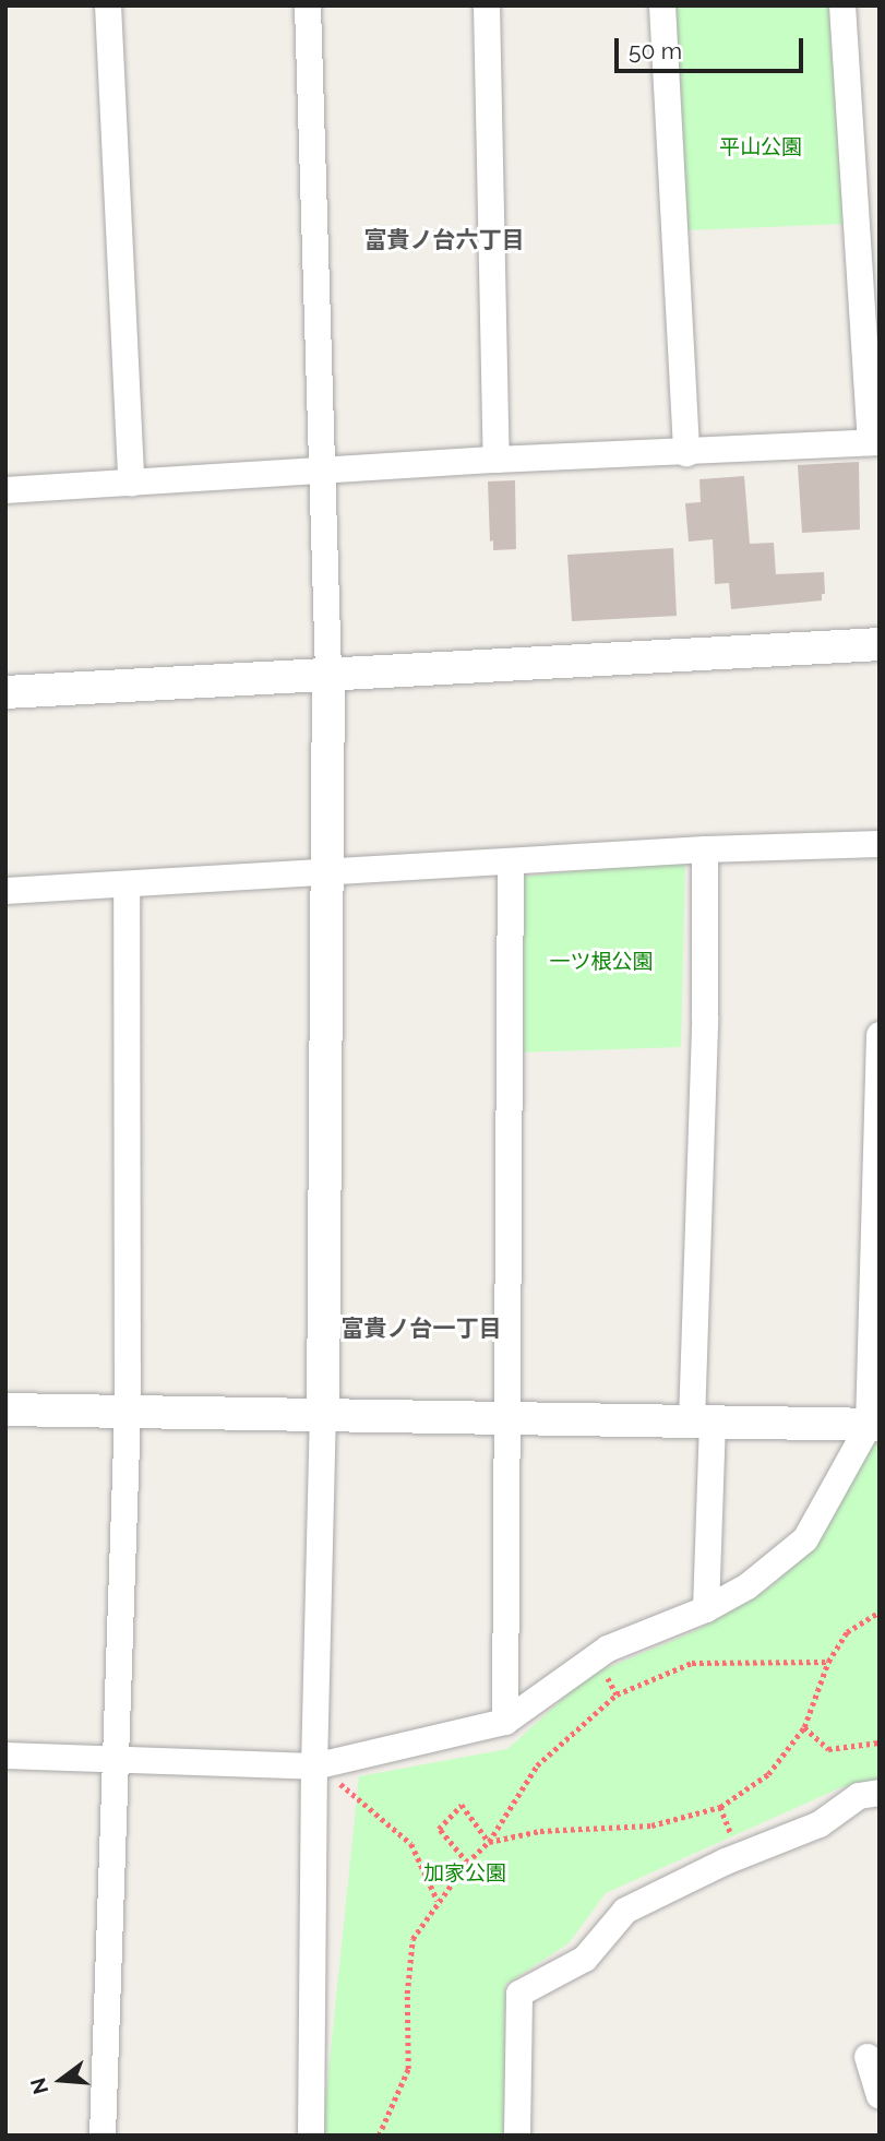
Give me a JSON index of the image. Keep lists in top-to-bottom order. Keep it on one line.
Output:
{"districts":["富貴ノ台六丁目","富貴ノ台一丁目"],"parks":["平山公園","一ツ根公園","加家公園"],"scale_bar":"50 m","north":"left"}
